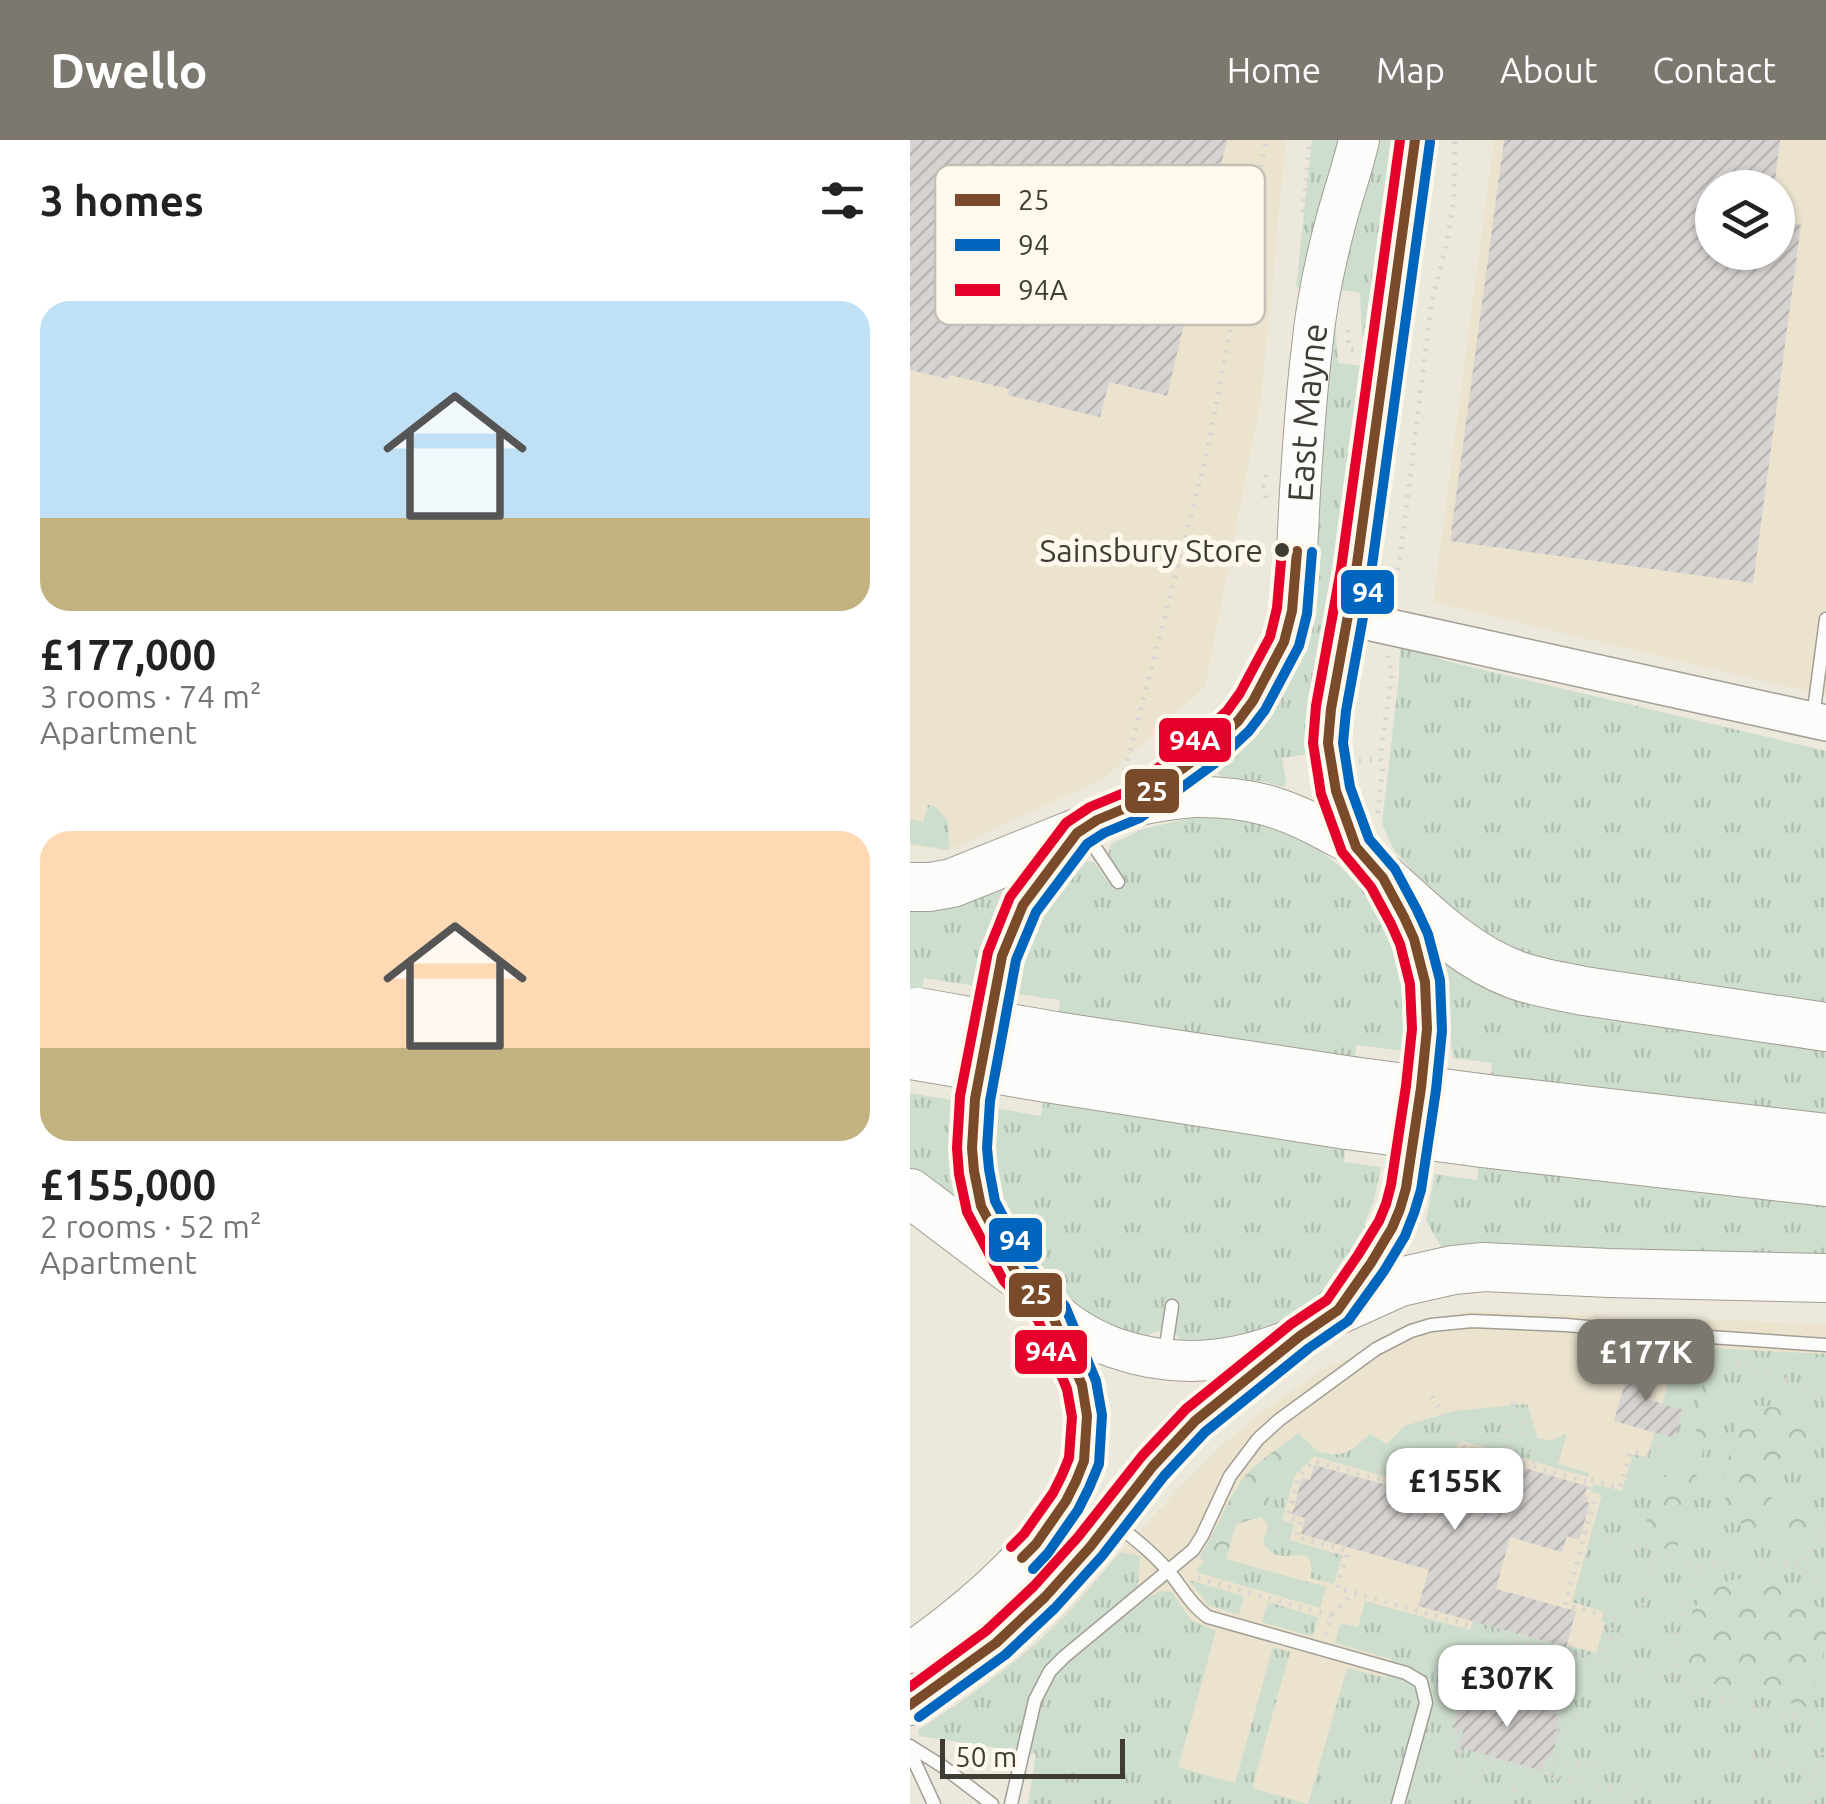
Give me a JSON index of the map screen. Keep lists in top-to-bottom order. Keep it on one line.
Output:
{"streets":{"main road":["East Mayne"]},"places":["Sainsbury Store"],"lines":["transit line 25","transit line 94A","transit line 94"],"legend":["25","94","94A"],"scale_bar":"50 m","page":{"header":"Dwello","nav":["Home","Map","About","Contact"],"heading":"3 homes","list":[{"name":"£177,000","note":"3 rooms · 74 m² · Apartment"},{"name":"£155,000","note":"2 rooms · 52 m² · Apartment"}],"price":["£177K","£155K","£307K"],"scale":"50 m"}}
